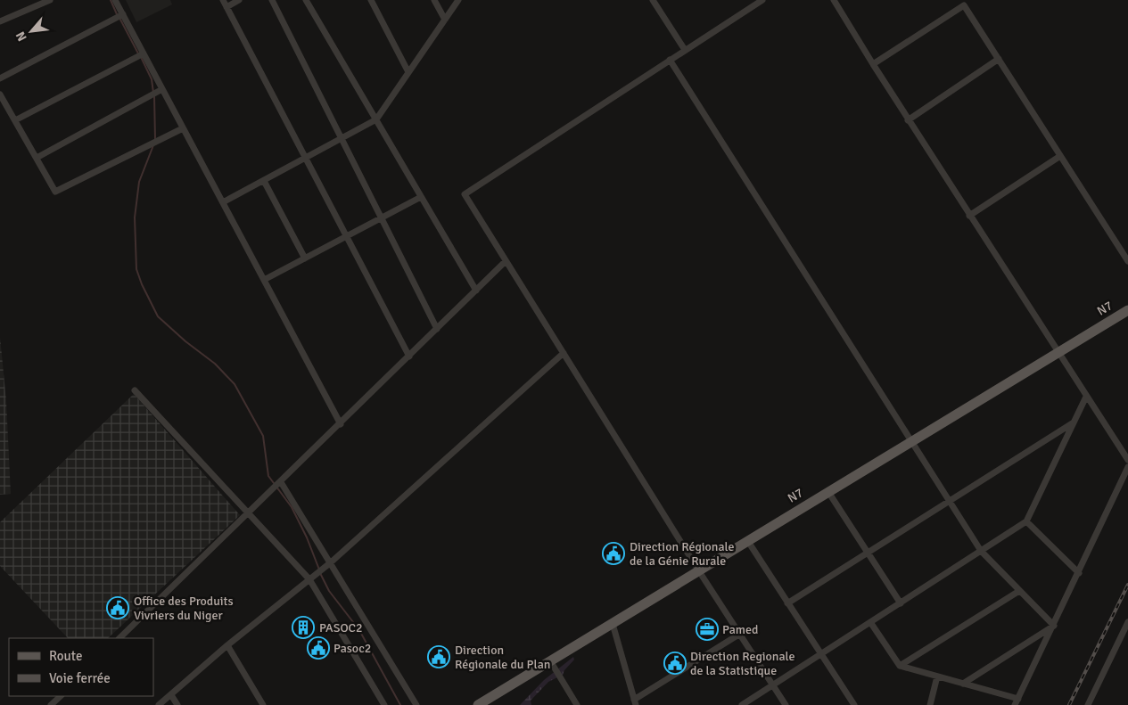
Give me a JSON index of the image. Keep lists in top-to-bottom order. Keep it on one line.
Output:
{"streets":{"main road":["N7"]},"places":{"public building":["Direction Régionale de la Génie Rurale","Office des Produits Vivriers du Niger","Pasoc2","Direction Régionale du Plan","Direction Regionale de la Statistique"],"building":["PASOC2"],"office":["Pamed"]},"legend":["Route","Voie ferrée"],"north":"bottom left"}
